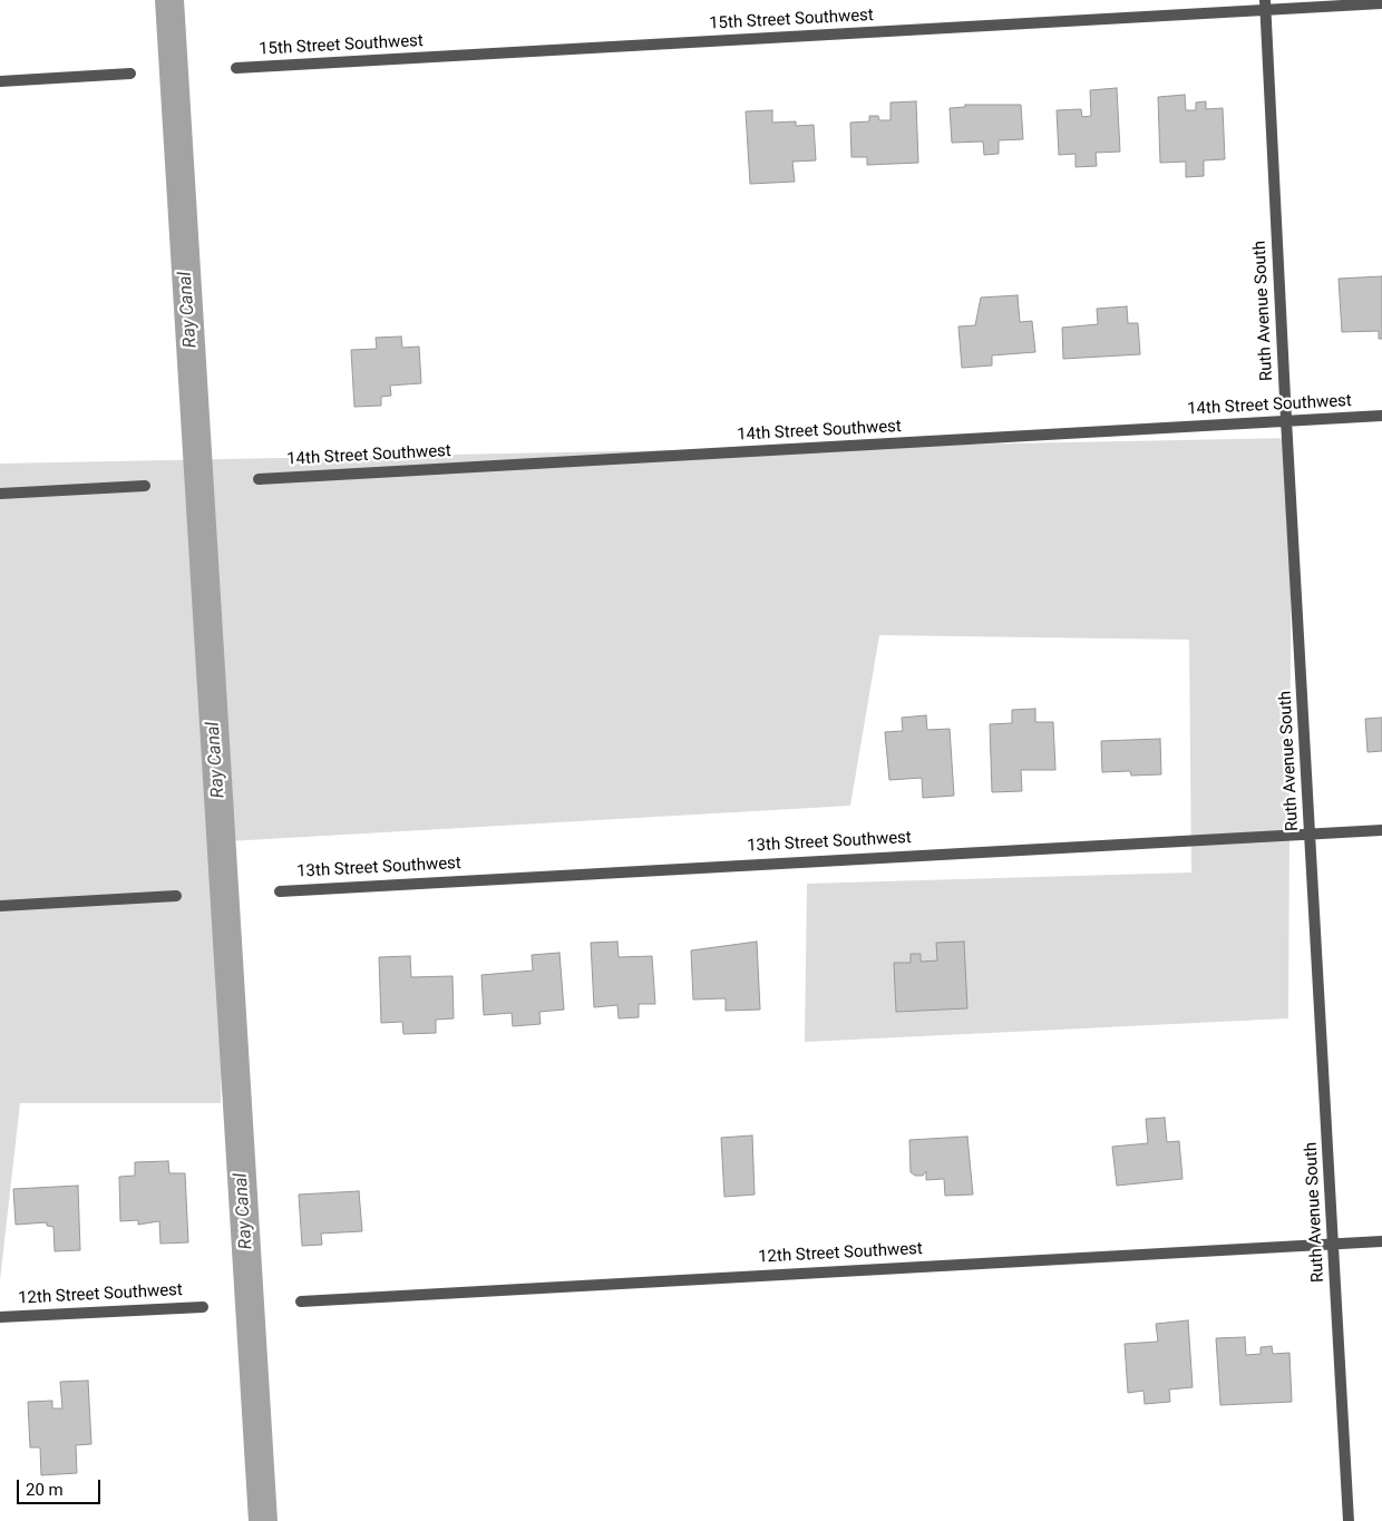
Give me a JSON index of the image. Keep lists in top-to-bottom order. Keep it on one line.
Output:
{"streets":{"street":["15th Street Southwest","Ruth Avenue South","14th Street Southwest","13th Street Southwest","12th Street Southwest"]},"crossings":[["15th Street Southwest","Ruth Avenue South"],["Ruth Avenue South","14th Street Southwest"],["Ruth Avenue South","13th Street Southwest"],["Ruth Avenue South","12th Street Southwest"]],"water":["Ray Canal"],"scale_bar":"20 m"}
